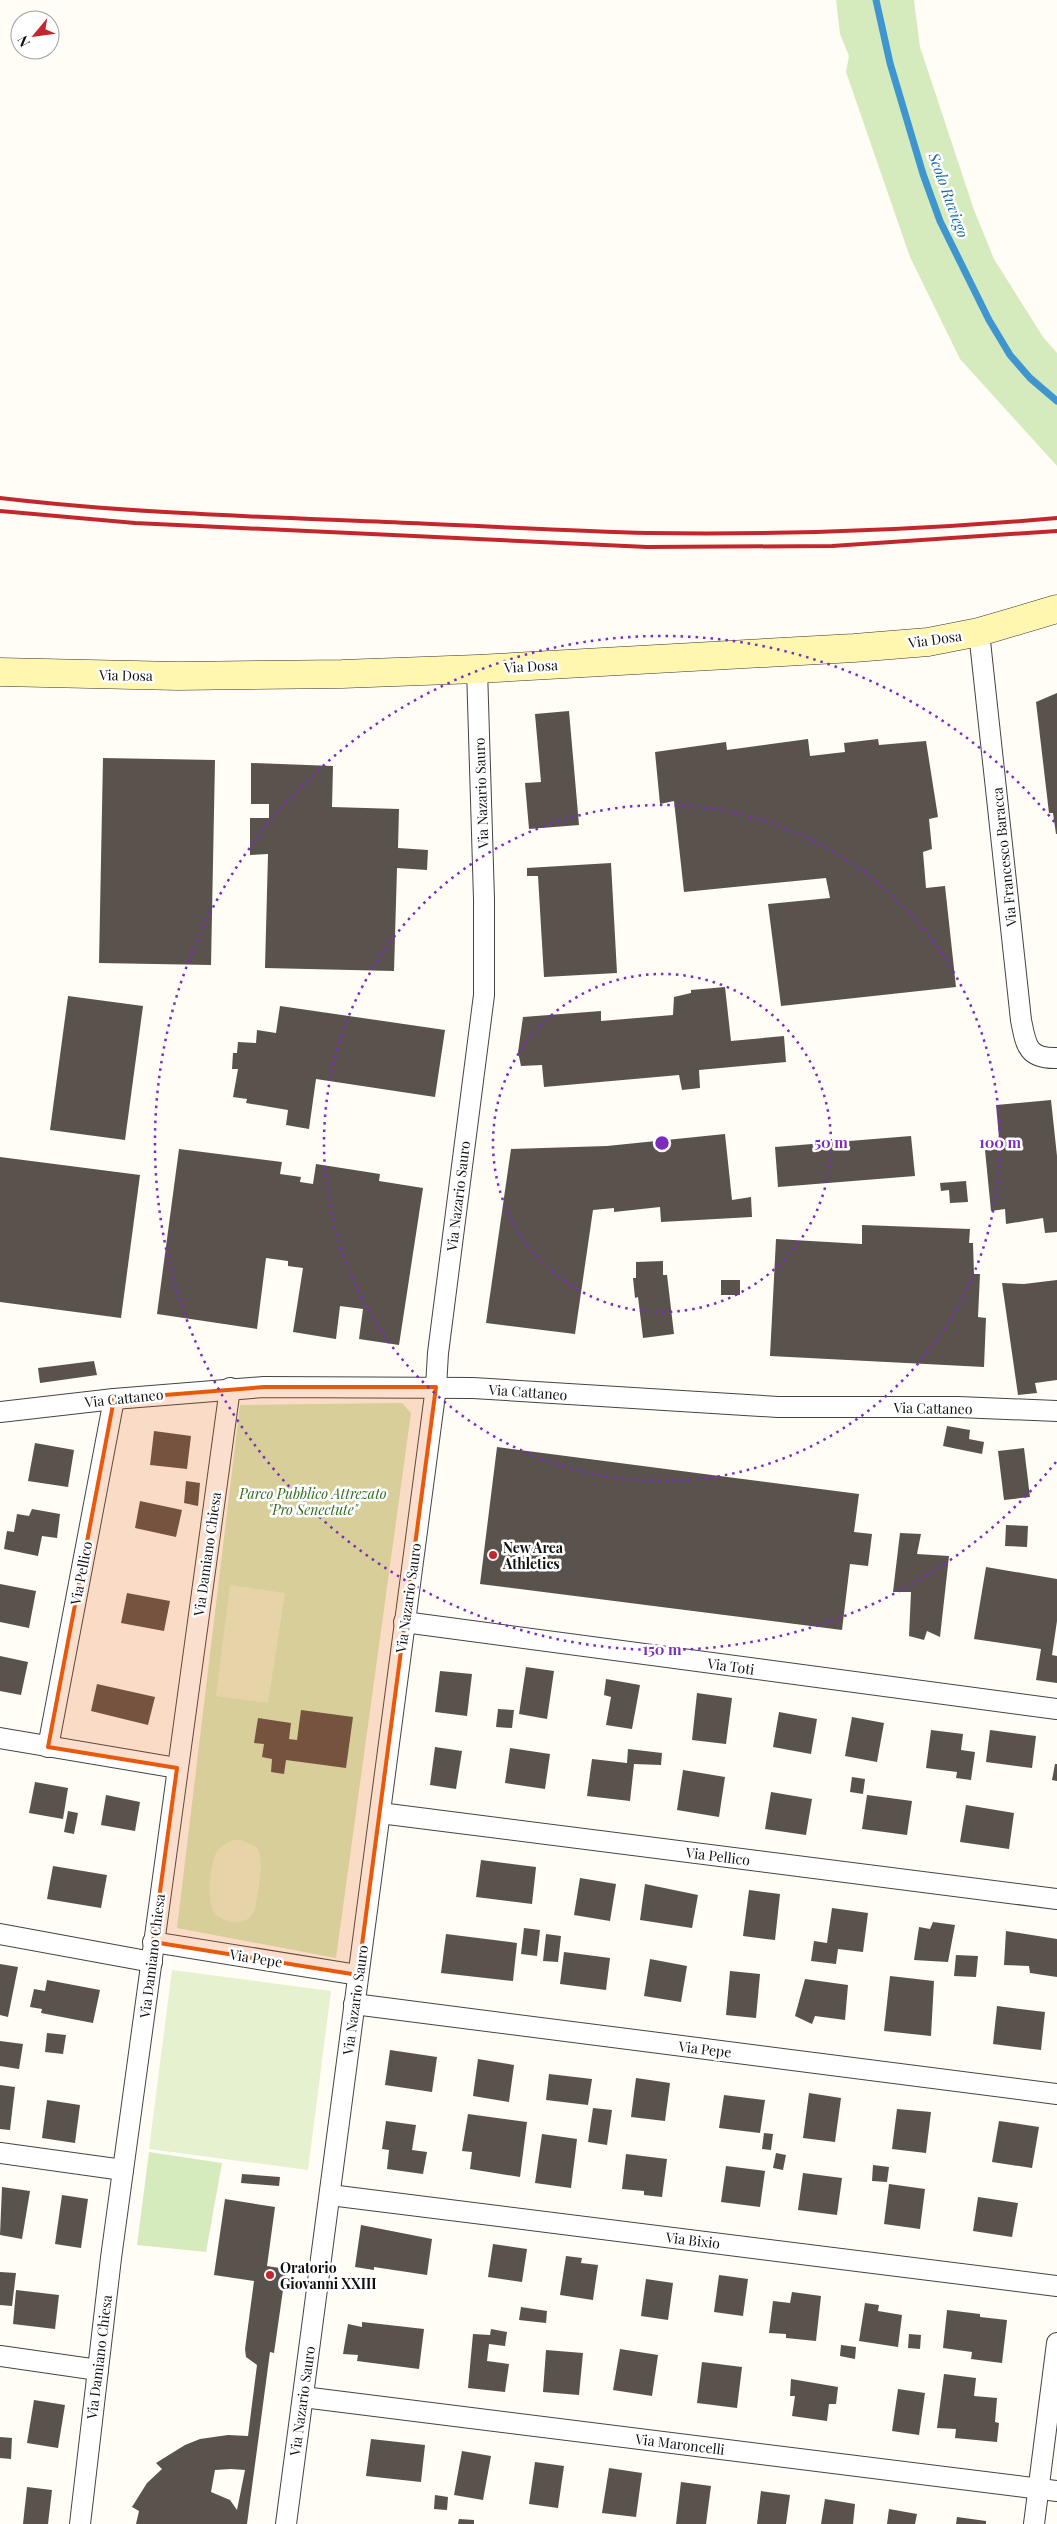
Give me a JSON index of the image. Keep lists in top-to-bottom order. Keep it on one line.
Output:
{"streets":{"street":["Via Dosa","Via Nazario Sauro","Via Francesco Baracca","Via Cattaneo","Via Damiano Chiesa","Via Pellico","Via Toti","Via Pepe","Via Bixio","Via Maroncelli"]},"crossings":[["Via Dosa","Via Nazario Sauro"],["Via Dosa","Via Francesco Baracca"],["Via Nazario Sauro","Via Cattaneo"],["Via Nazario Sauro","Via Pellico"],["Via Nazario Sauro","Via Toti"],["Via Nazario Sauro","Via Pepe"],["Via Nazario Sauro","Via Bixio"],["Via Nazario Sauro","Via Maroncelli"],["Via Cattaneo","Via Damiano Chiesa"],["Via Cattaneo","Via Pellico"],["Via Damiano Chiesa","Via Pepe"]],"water":["Scolo Ruviego"],"parks":["Parco Pubblico Attrezato \"Pro Senectute\""],"places":["New Area Athletics","Oratorio Giovanni XXIII"],"north":"bottom left","rings":["50 m","100 m","150 m"]}
